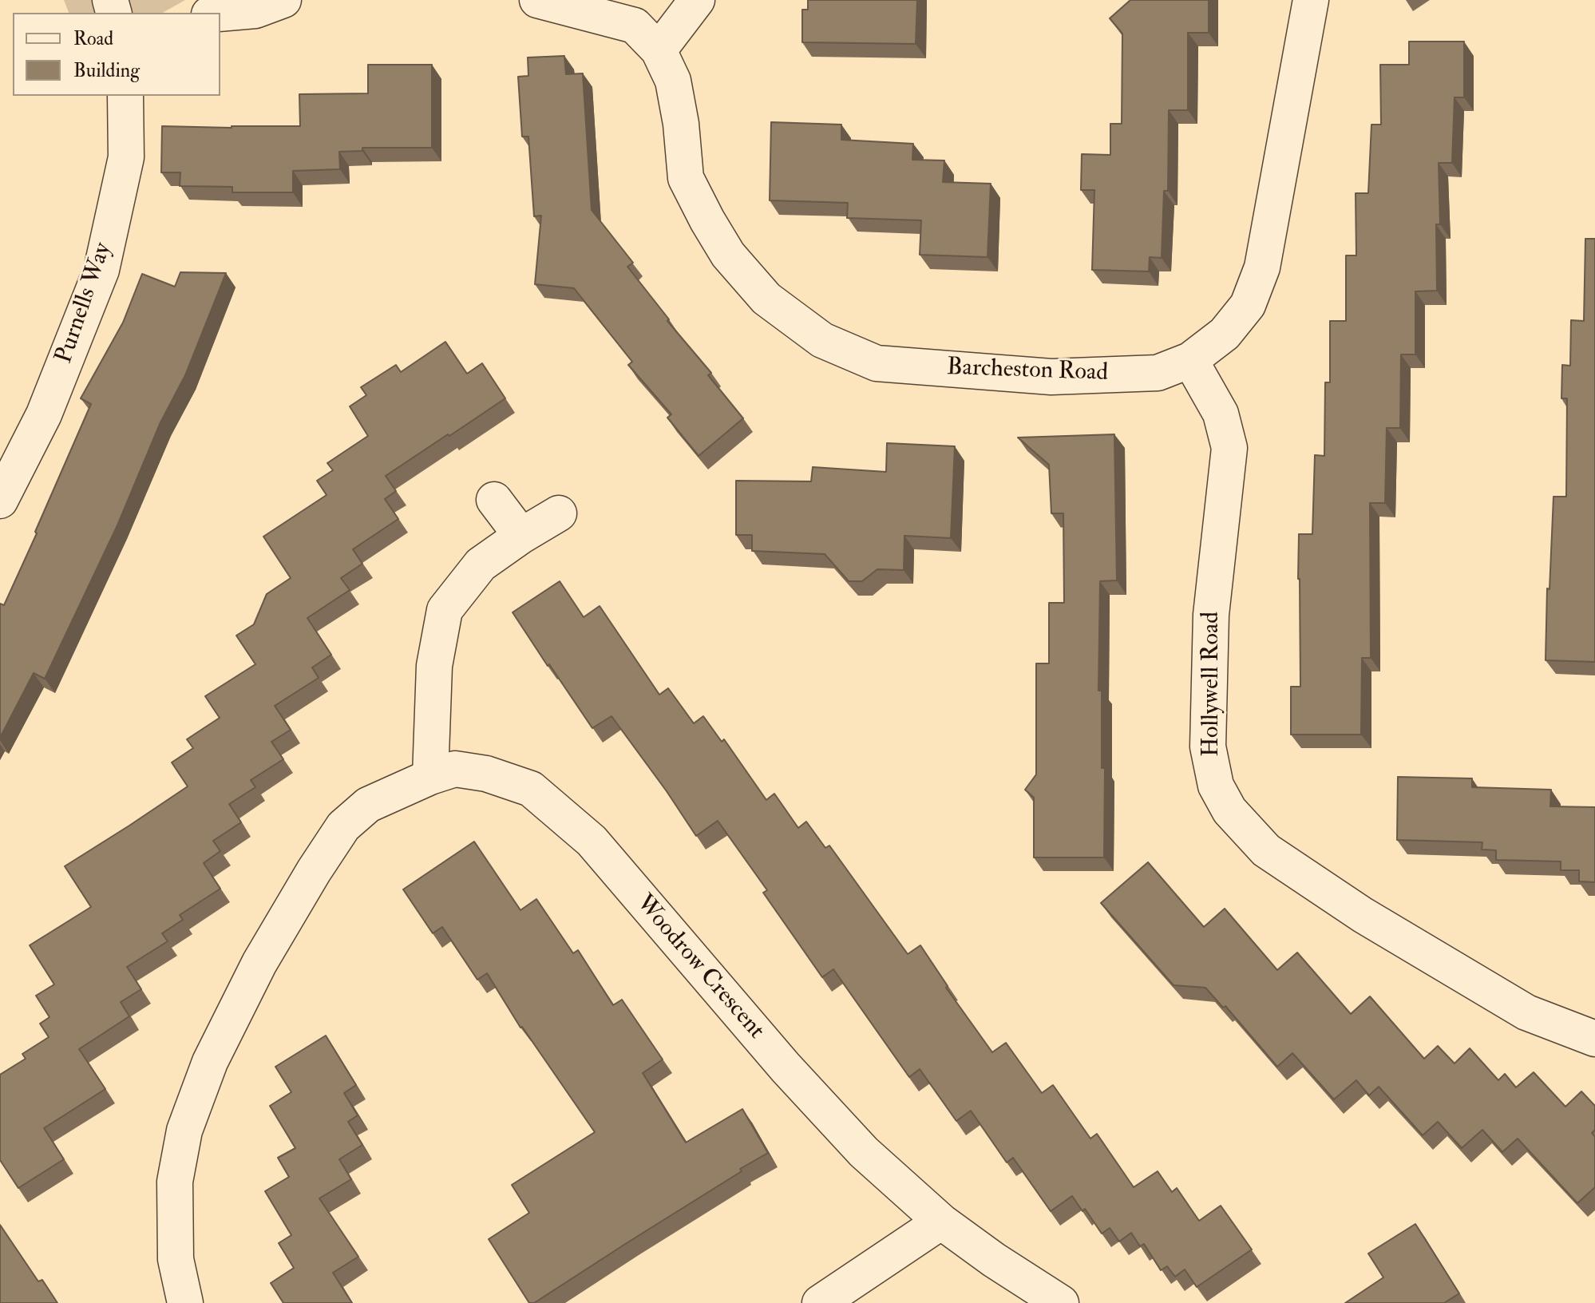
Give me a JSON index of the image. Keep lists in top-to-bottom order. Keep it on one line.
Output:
{"streets":{"street":["Purnells Way","Barcheston Road","Hollywell Road","Woodrow Crescent"]},"crossings":[["Barcheston Road","Hollywell Road"]],"legend":["Road","Building"]}
